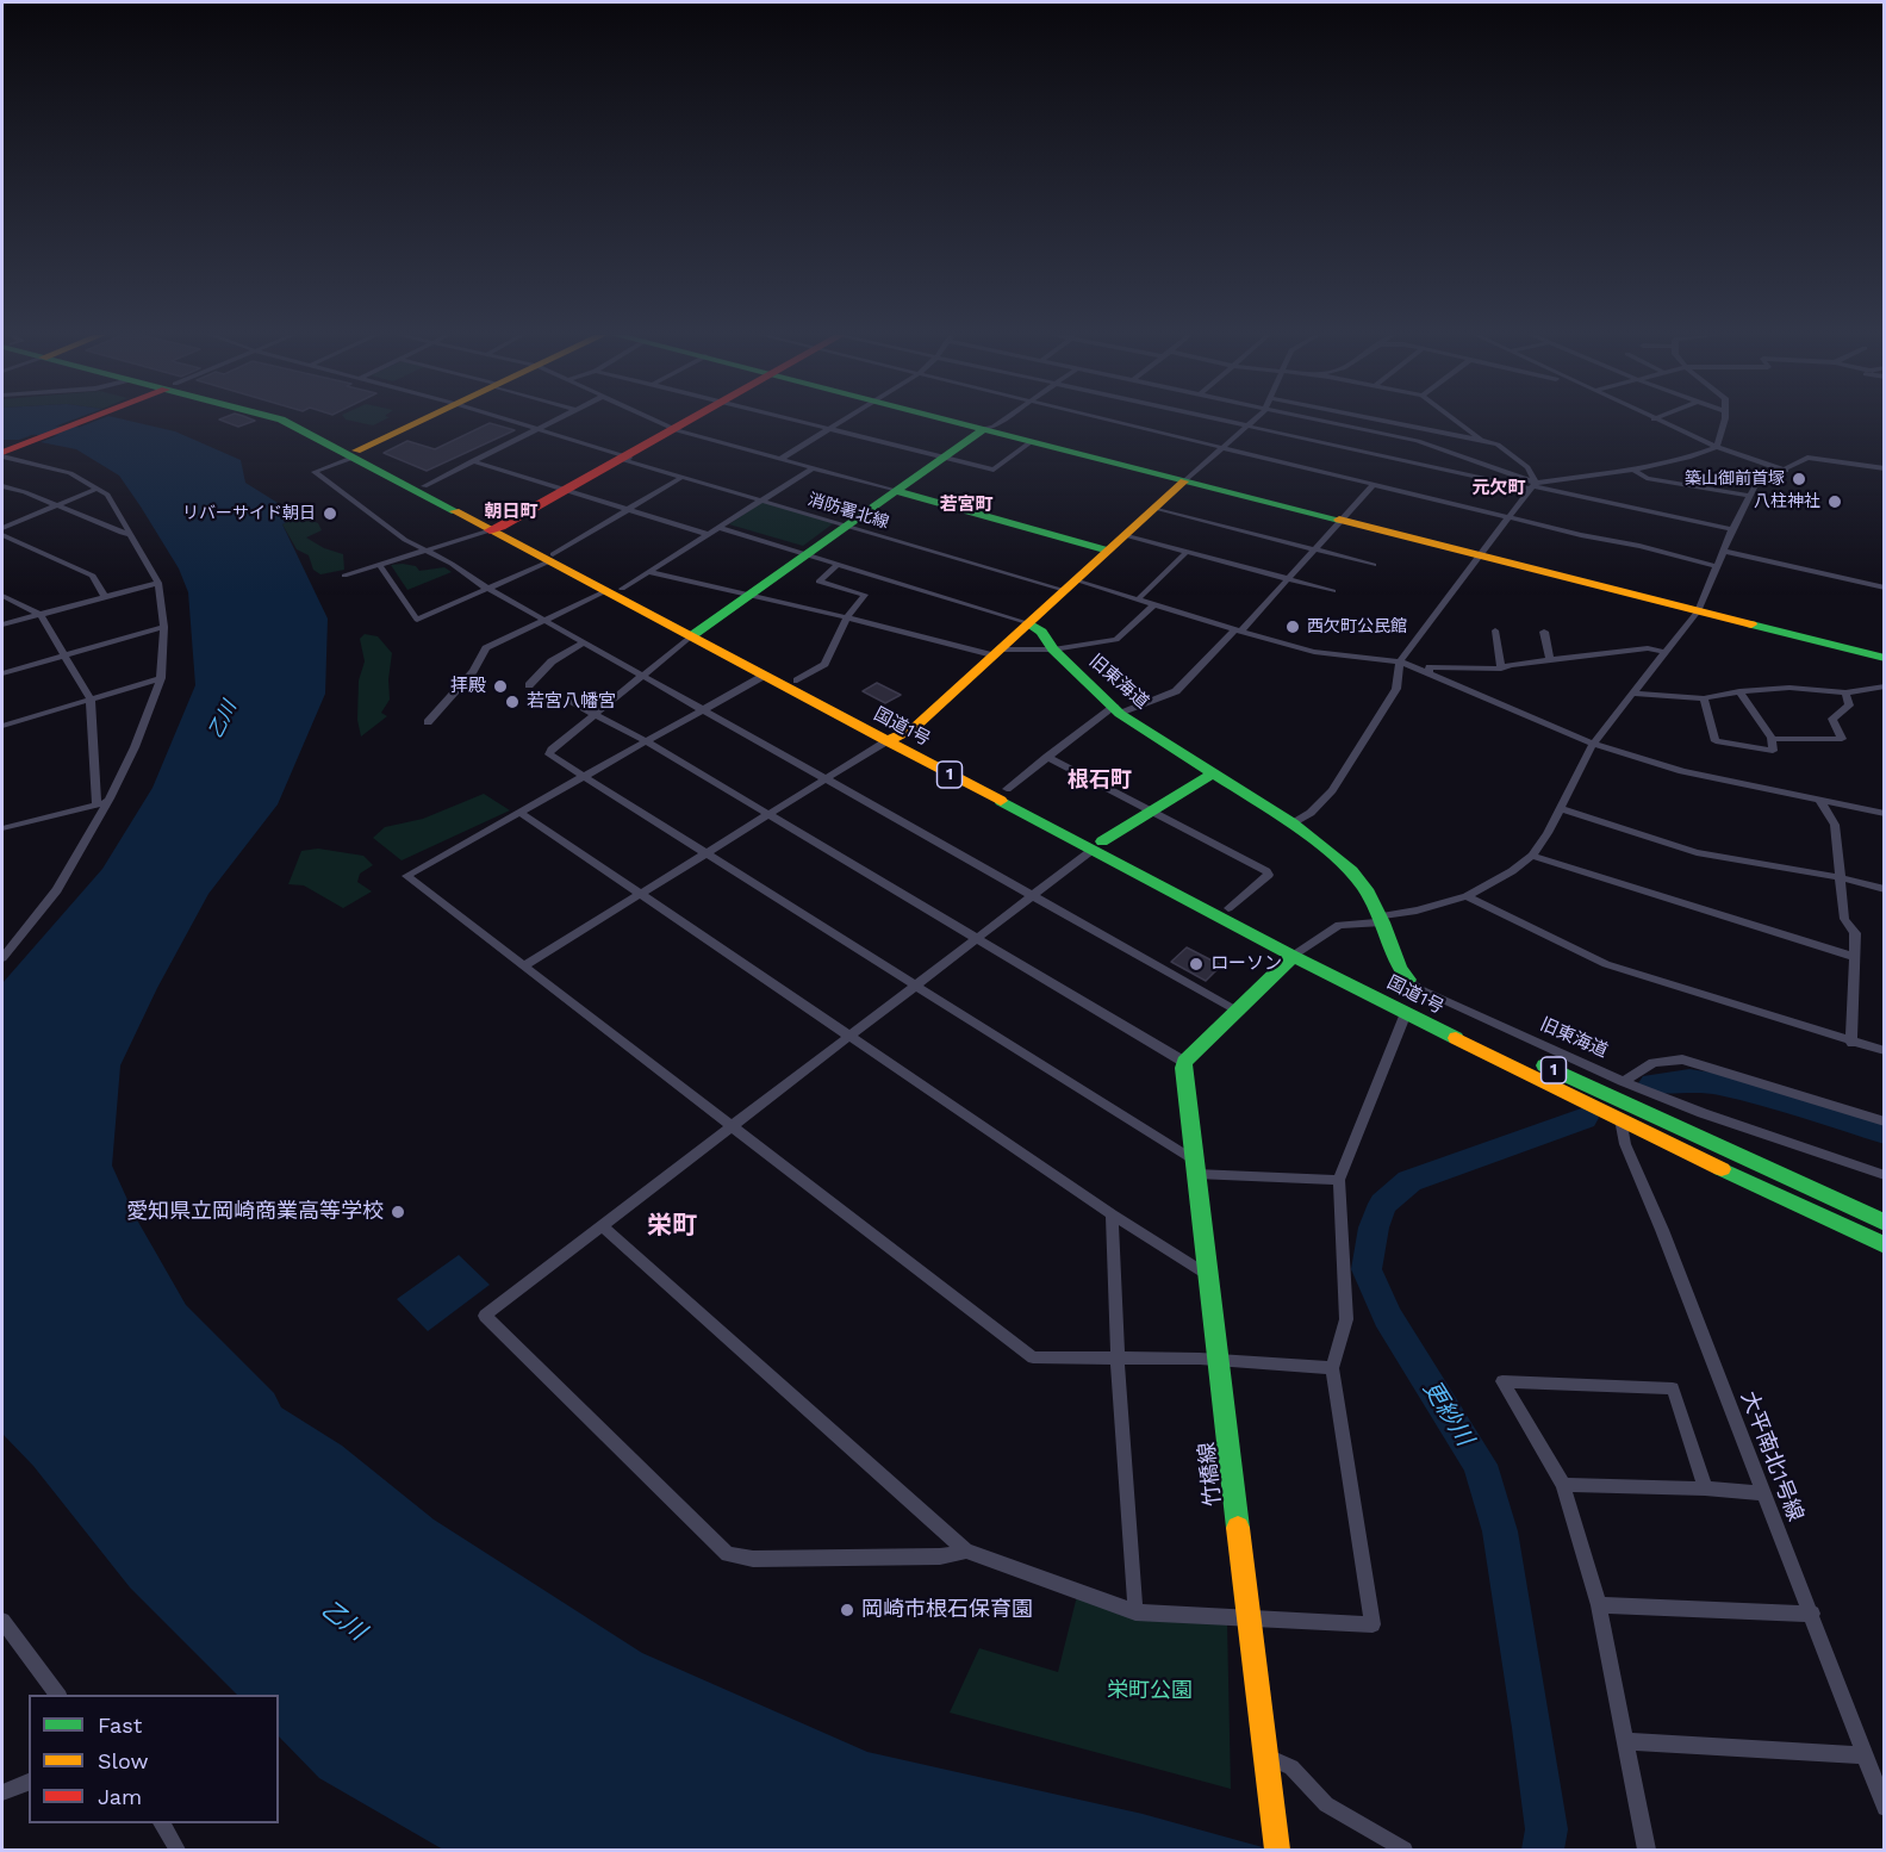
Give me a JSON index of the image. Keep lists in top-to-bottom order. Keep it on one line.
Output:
{"streets":{"main road":["旧東海道","国道1号","1","竹橋線"],"street":["消防署北線","大平南北1号線"]},"crossings":[["国道1号","大平南北1号線"]],"districts":["元欠町","若宮町","朝日町","根石町","栄町"],"water":["乙川","更紗川"],"parks":["栄町公園"],"places":["築山御前首塚","八柱神社","リバーサイド朝日","西欠町公民館","拝殿","若宮八幡宮","ローソン","愛知県立岡崎商業高等学校","岡崎市根石保育園"],"legend":["Fast","Slow","Jam"]}
